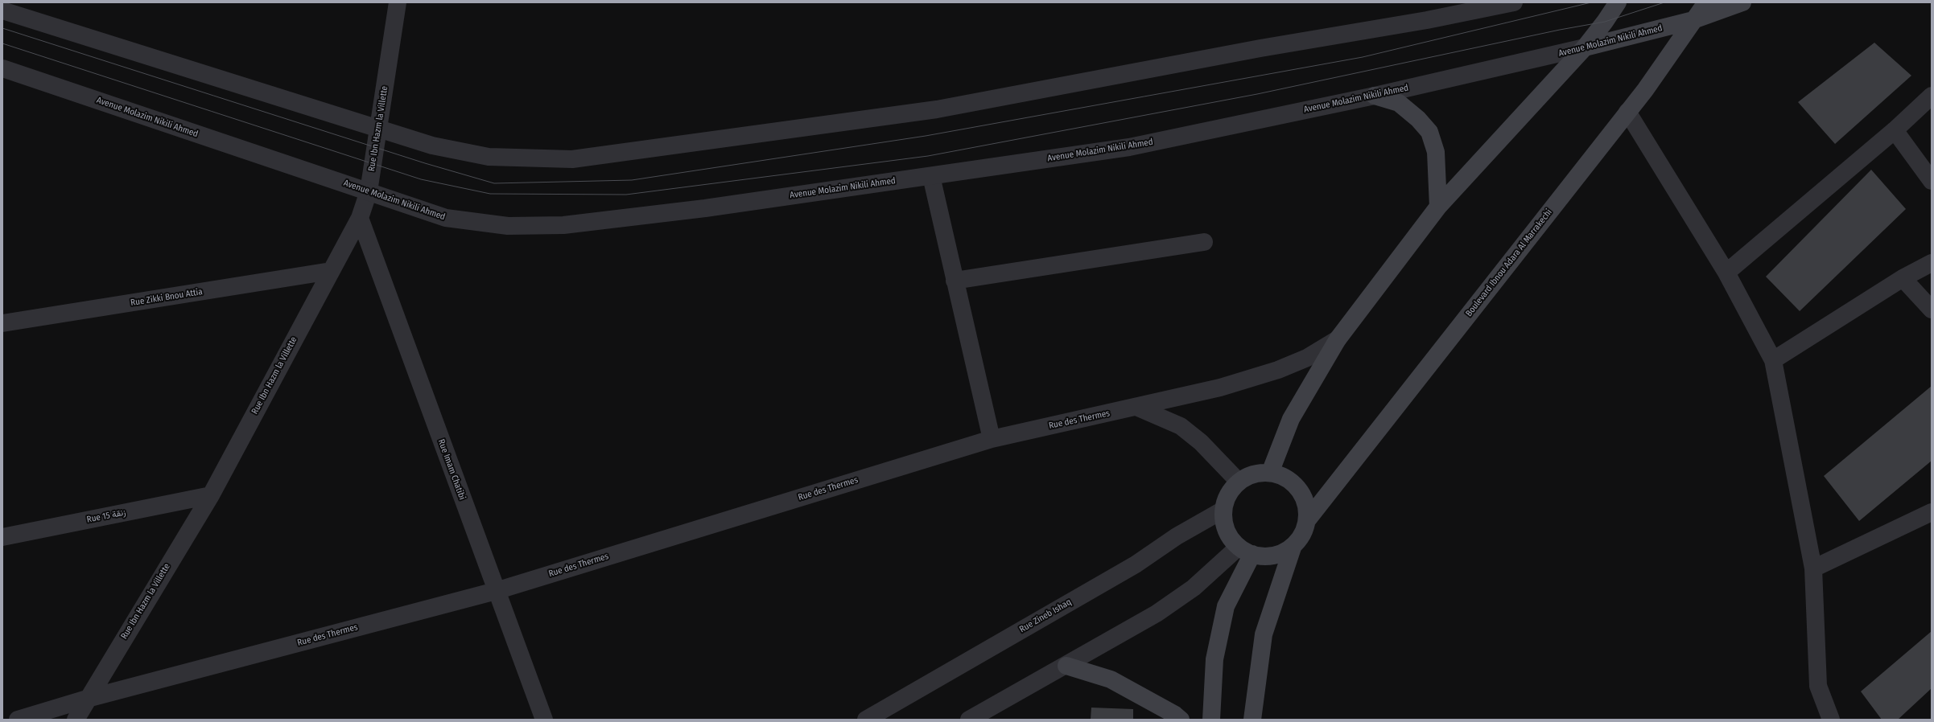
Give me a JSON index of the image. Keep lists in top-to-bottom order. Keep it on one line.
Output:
{"streets":{"main road":["Avenue Molazim Nikili Ahmed","Boulevard Ibnou Adara Al Marrakechi"],"street":["Rue Ibn Hazm la Villette","Rue Zikki Bnou Attia","Rue des Thermes","Rue Imam Chatibi","Rue 15 زنقة","Rue Zineb Ishaq"]},"crossings":[["Avenue Molazim Nikili Ahmed","Rue Ibn Hazm la Villette"],["Avenue Molazim Nikili Ahmed","Boulevard Ibnou Adara Al Marrakechi"],["Rue Ibn Hazm la Villette","Rue Zikki Bnou Attia"],["Rue Ibn Hazm la Villette","Rue des Thermes"],["Rue Ibn Hazm la Villette","Rue Imam Chatibi"],["Rue Ibn Hazm la Villette","Rue 15 زنقة"],["Boulevard Ibnou Adara Al Marrakechi","Rue Zineb Ishaq"],["Rue des Thermes","Rue Imam Chatibi"]]}
